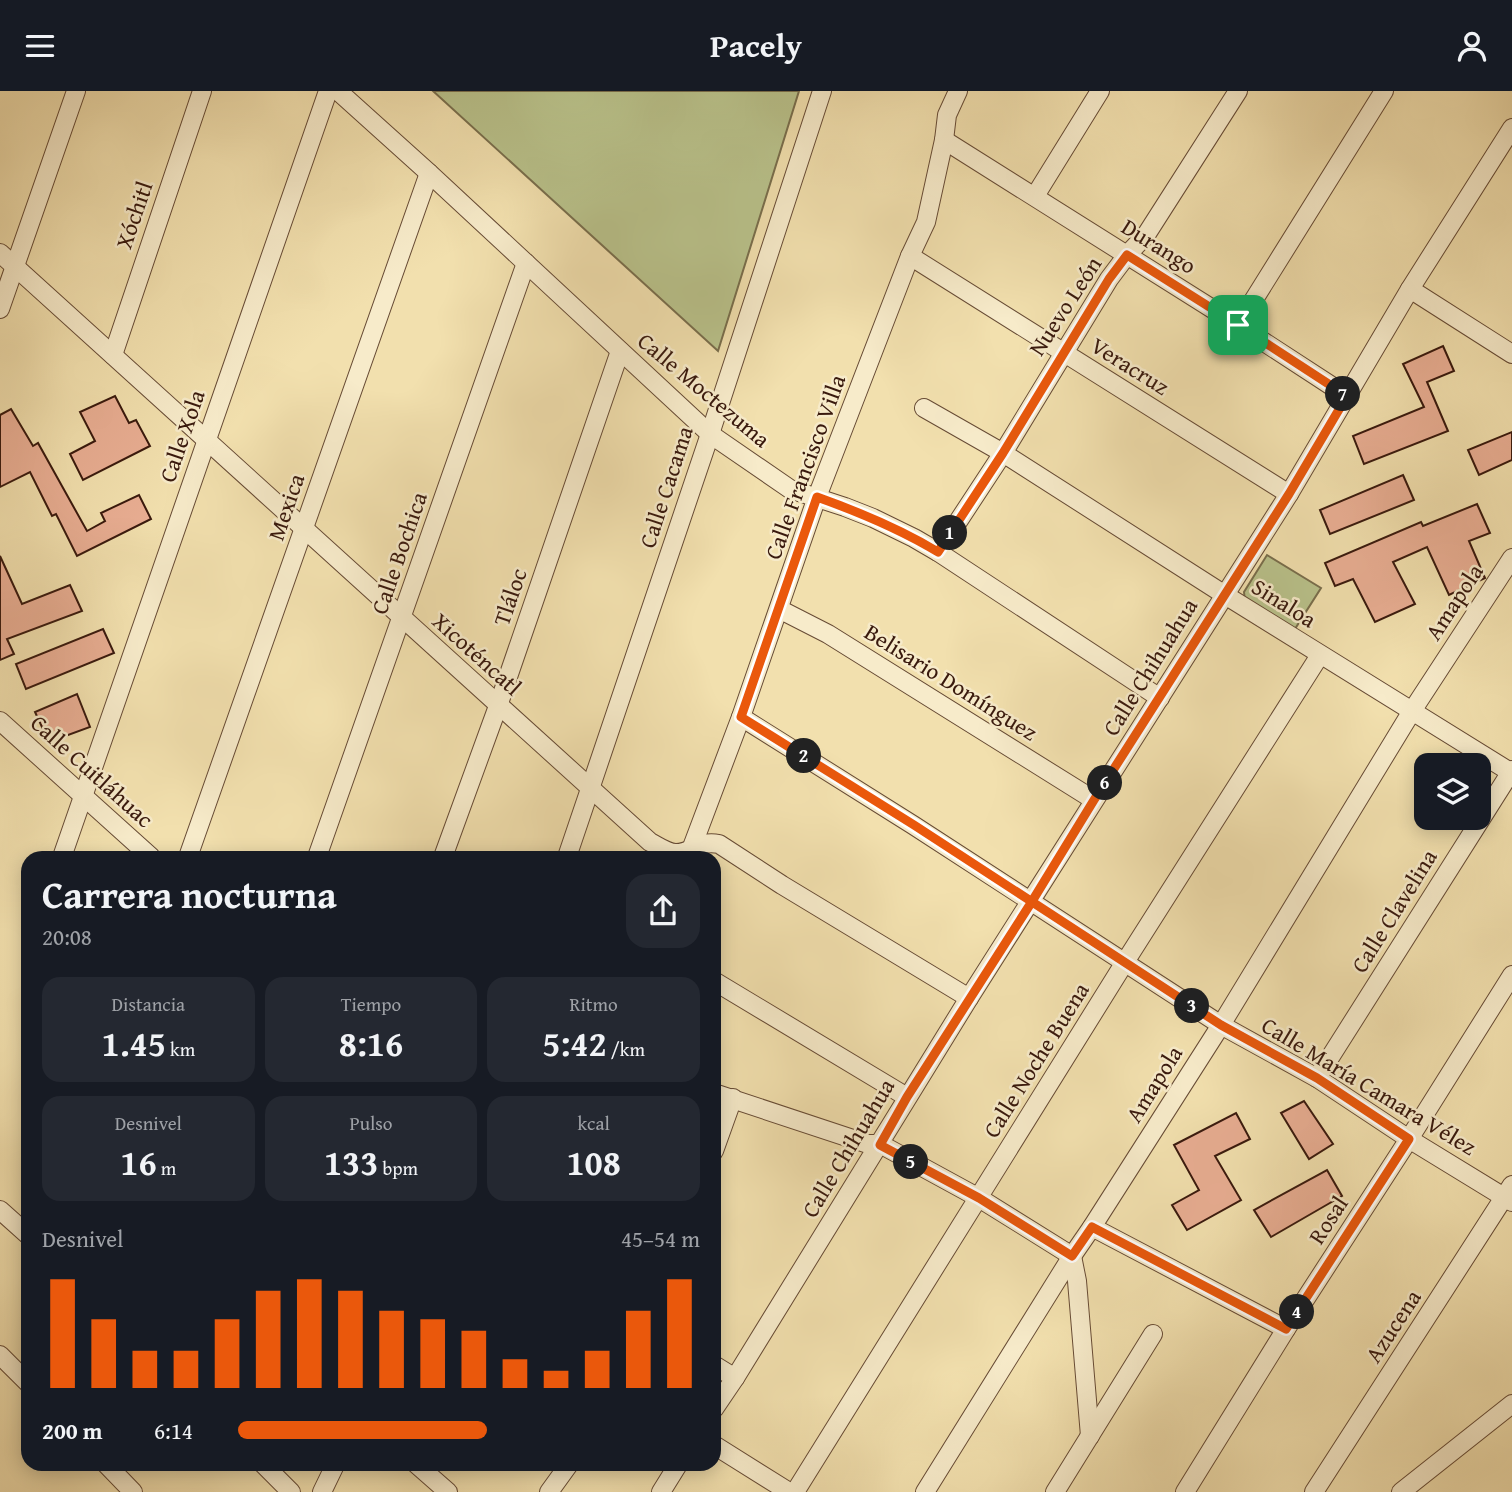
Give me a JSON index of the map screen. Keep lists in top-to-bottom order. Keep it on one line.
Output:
{"streets":{"street":["Xóchitl","Durango","Nuevo León","Veracruz","Calle Moctezuma","Calle Xola","Calle Francisco Villa","Calle Cacama","Mexica","Calle Bochica","Tláloc","Amapola","Sinaloa","Xicoténcatl","Calle Chihuahua","Belisario Domínguez","Calle Cuitláhuac","Calle Clavelina","Calle Noche Buena","Calle María Camara Vélez","Rosal","Azucena"]},"crossings":[["Xóchitl","Xicoténcatl"],["Durango","Nuevo León"],["Durango","Calle Francisco Villa"],["Durango","Calle Chihuahua"],["Nuevo León","Veracruz"],["Nuevo León","Calle Moctezuma"],["Nuevo León","Sinaloa"],["Veracruz","Calle Francisco Villa"],["Veracruz","Calle Chihuahua"],["Calle Moctezuma","Calle Francisco Villa"],["Calle Moctezuma","Calle Cacama"],["Calle Moctezuma","Mexica"],["Calle Moctezuma","Calle Bochica"],["Calle Moctezuma","Tláloc"],["Calle Moctezuma","Calle Chihuahua"],["Calle Xola","Xicoténcatl"],["Calle Xola","Calle Cuitláhuac"],["Calle Francisco Villa","Belisario Domínguez"],["Calle Francisco Villa","Calle María Camara Vélez"],["Calle Cacama","Xicoténcatl"],["Mexica","Xicoténcatl"],["Calle Bochica","Xicoténcatl"],["Tláloc","Xicoténcatl"],["Amapola","Sinaloa"],["Amapola","Calle María Camara Vélez"],["Sinaloa","Calle Chihuahua"],["Sinaloa","Calle Clavelina"],["Sinaloa","Calle Noche Buena"],["Xicoténcatl","Calle Chihuahua"],["Calle Chihuahua","Belisario Domínguez"],["Calle Chihuahua","Calle María Camara Vélez"],["Calle Clavelina","Calle María Camara Vélez"],["Calle Noche Buena","Calle María Camara Vélez"],["Calle María Camara Vélez","Rosal"],["Calle María Camara Vélez","Azucena"]],"page":{"header":"Pacely","pins":["7","1","2","6","3","5","4"],"heading":["Carrera nocturna","20:08"],"stats":[["Distancia","1.45 km"],["Tiempo","8:16"],["Ritmo","5:42 /km"],["Desnivel","16 m"],["Pulso","133 bpm"],["kcal","108"]],"chart":["Desnivel","45–54 m"],"list":[{"name":"200 m","note":"6:14"}]}}
